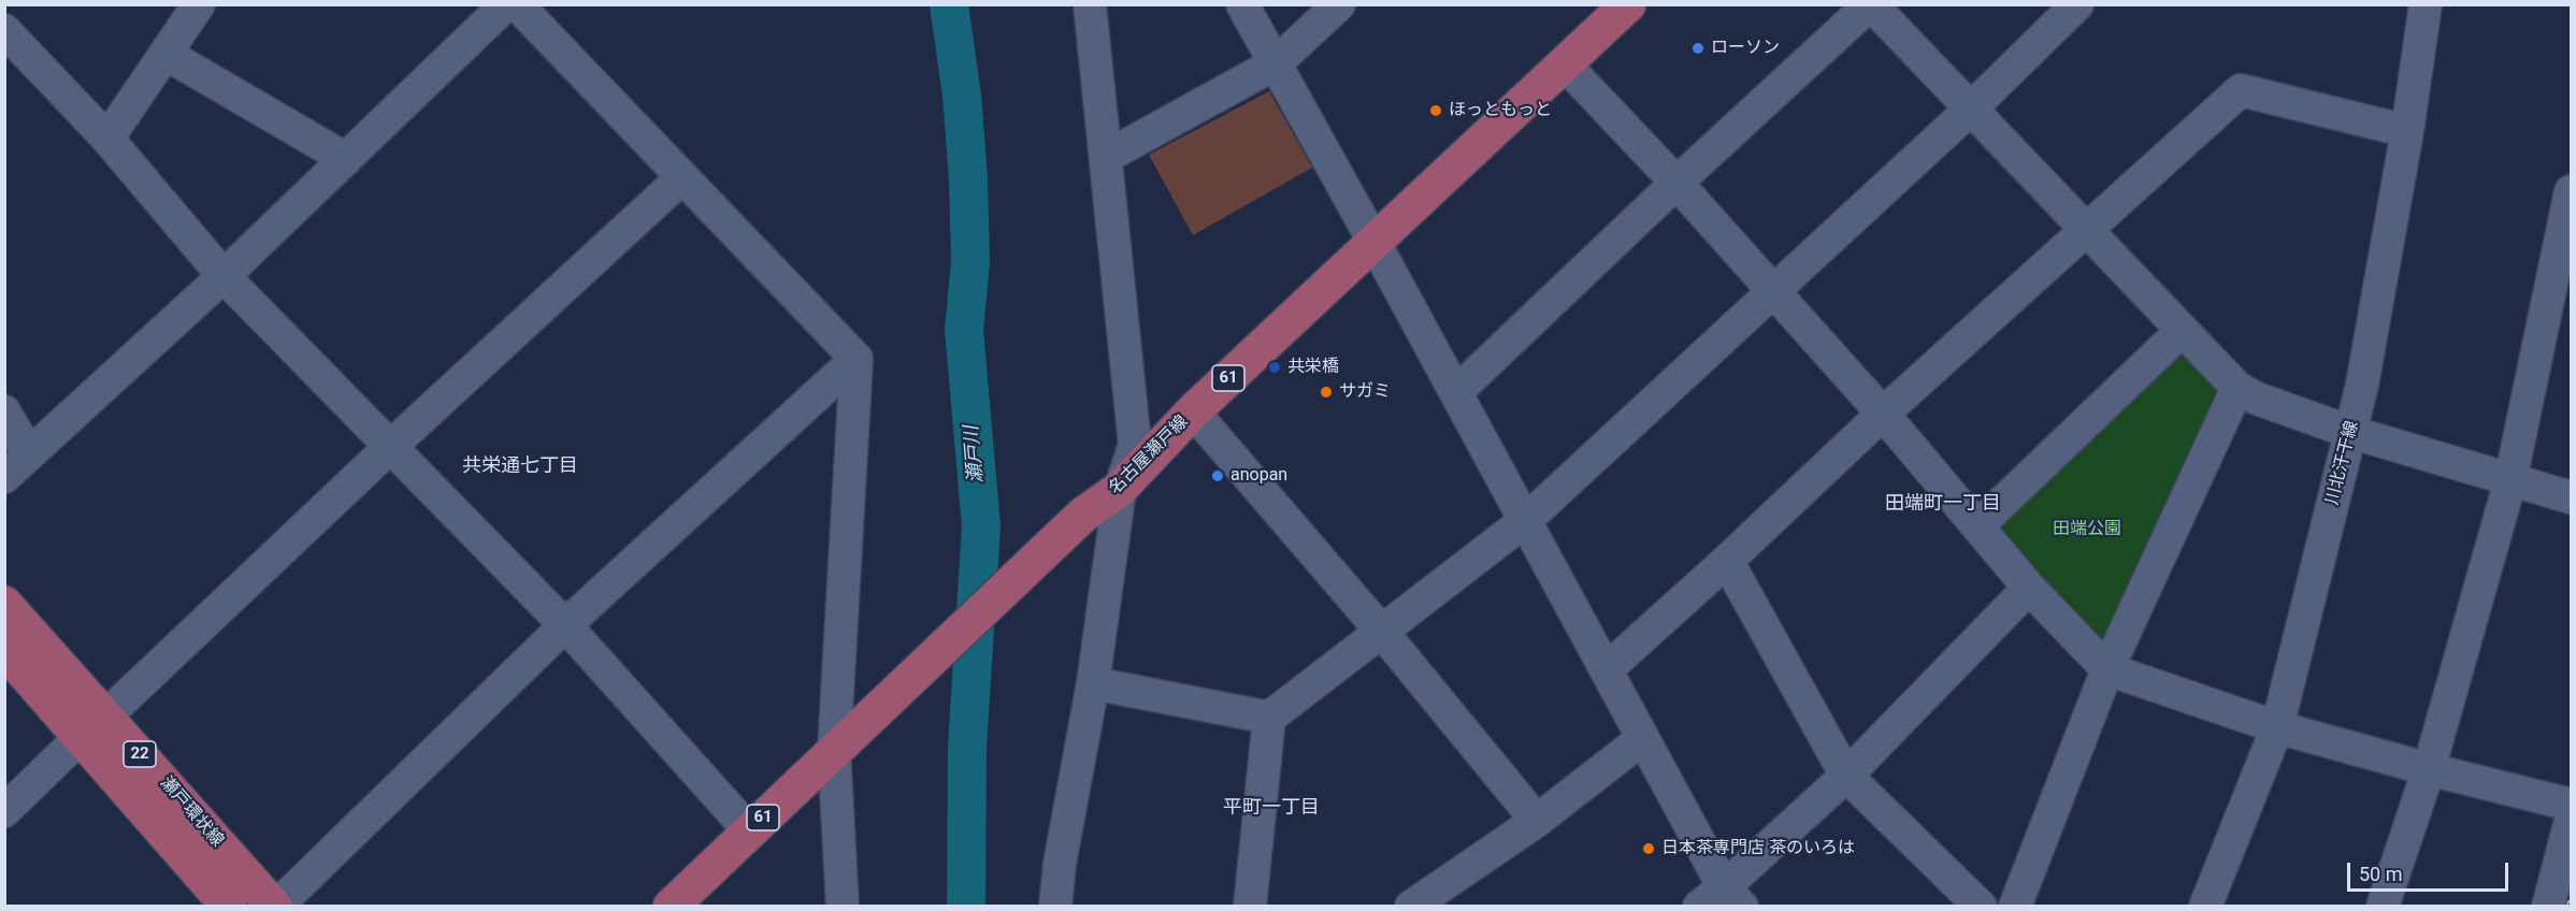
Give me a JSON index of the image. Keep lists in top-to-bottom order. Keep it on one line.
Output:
{"streets":{"main road":["61","名古屋瀬戸線","22","瀬戸環状線"],"street":["川北汗干線"]},"districts":["共栄通七丁目","田端町一丁目","平町一丁目"],"water":["瀬戸川"],"parks":["田端公園"],"places":["ローソン","ほっともっと","共栄橋","サガミ","anopan","日本茶専門店 茶のいろは"],"scale_bar":"50 m"}
